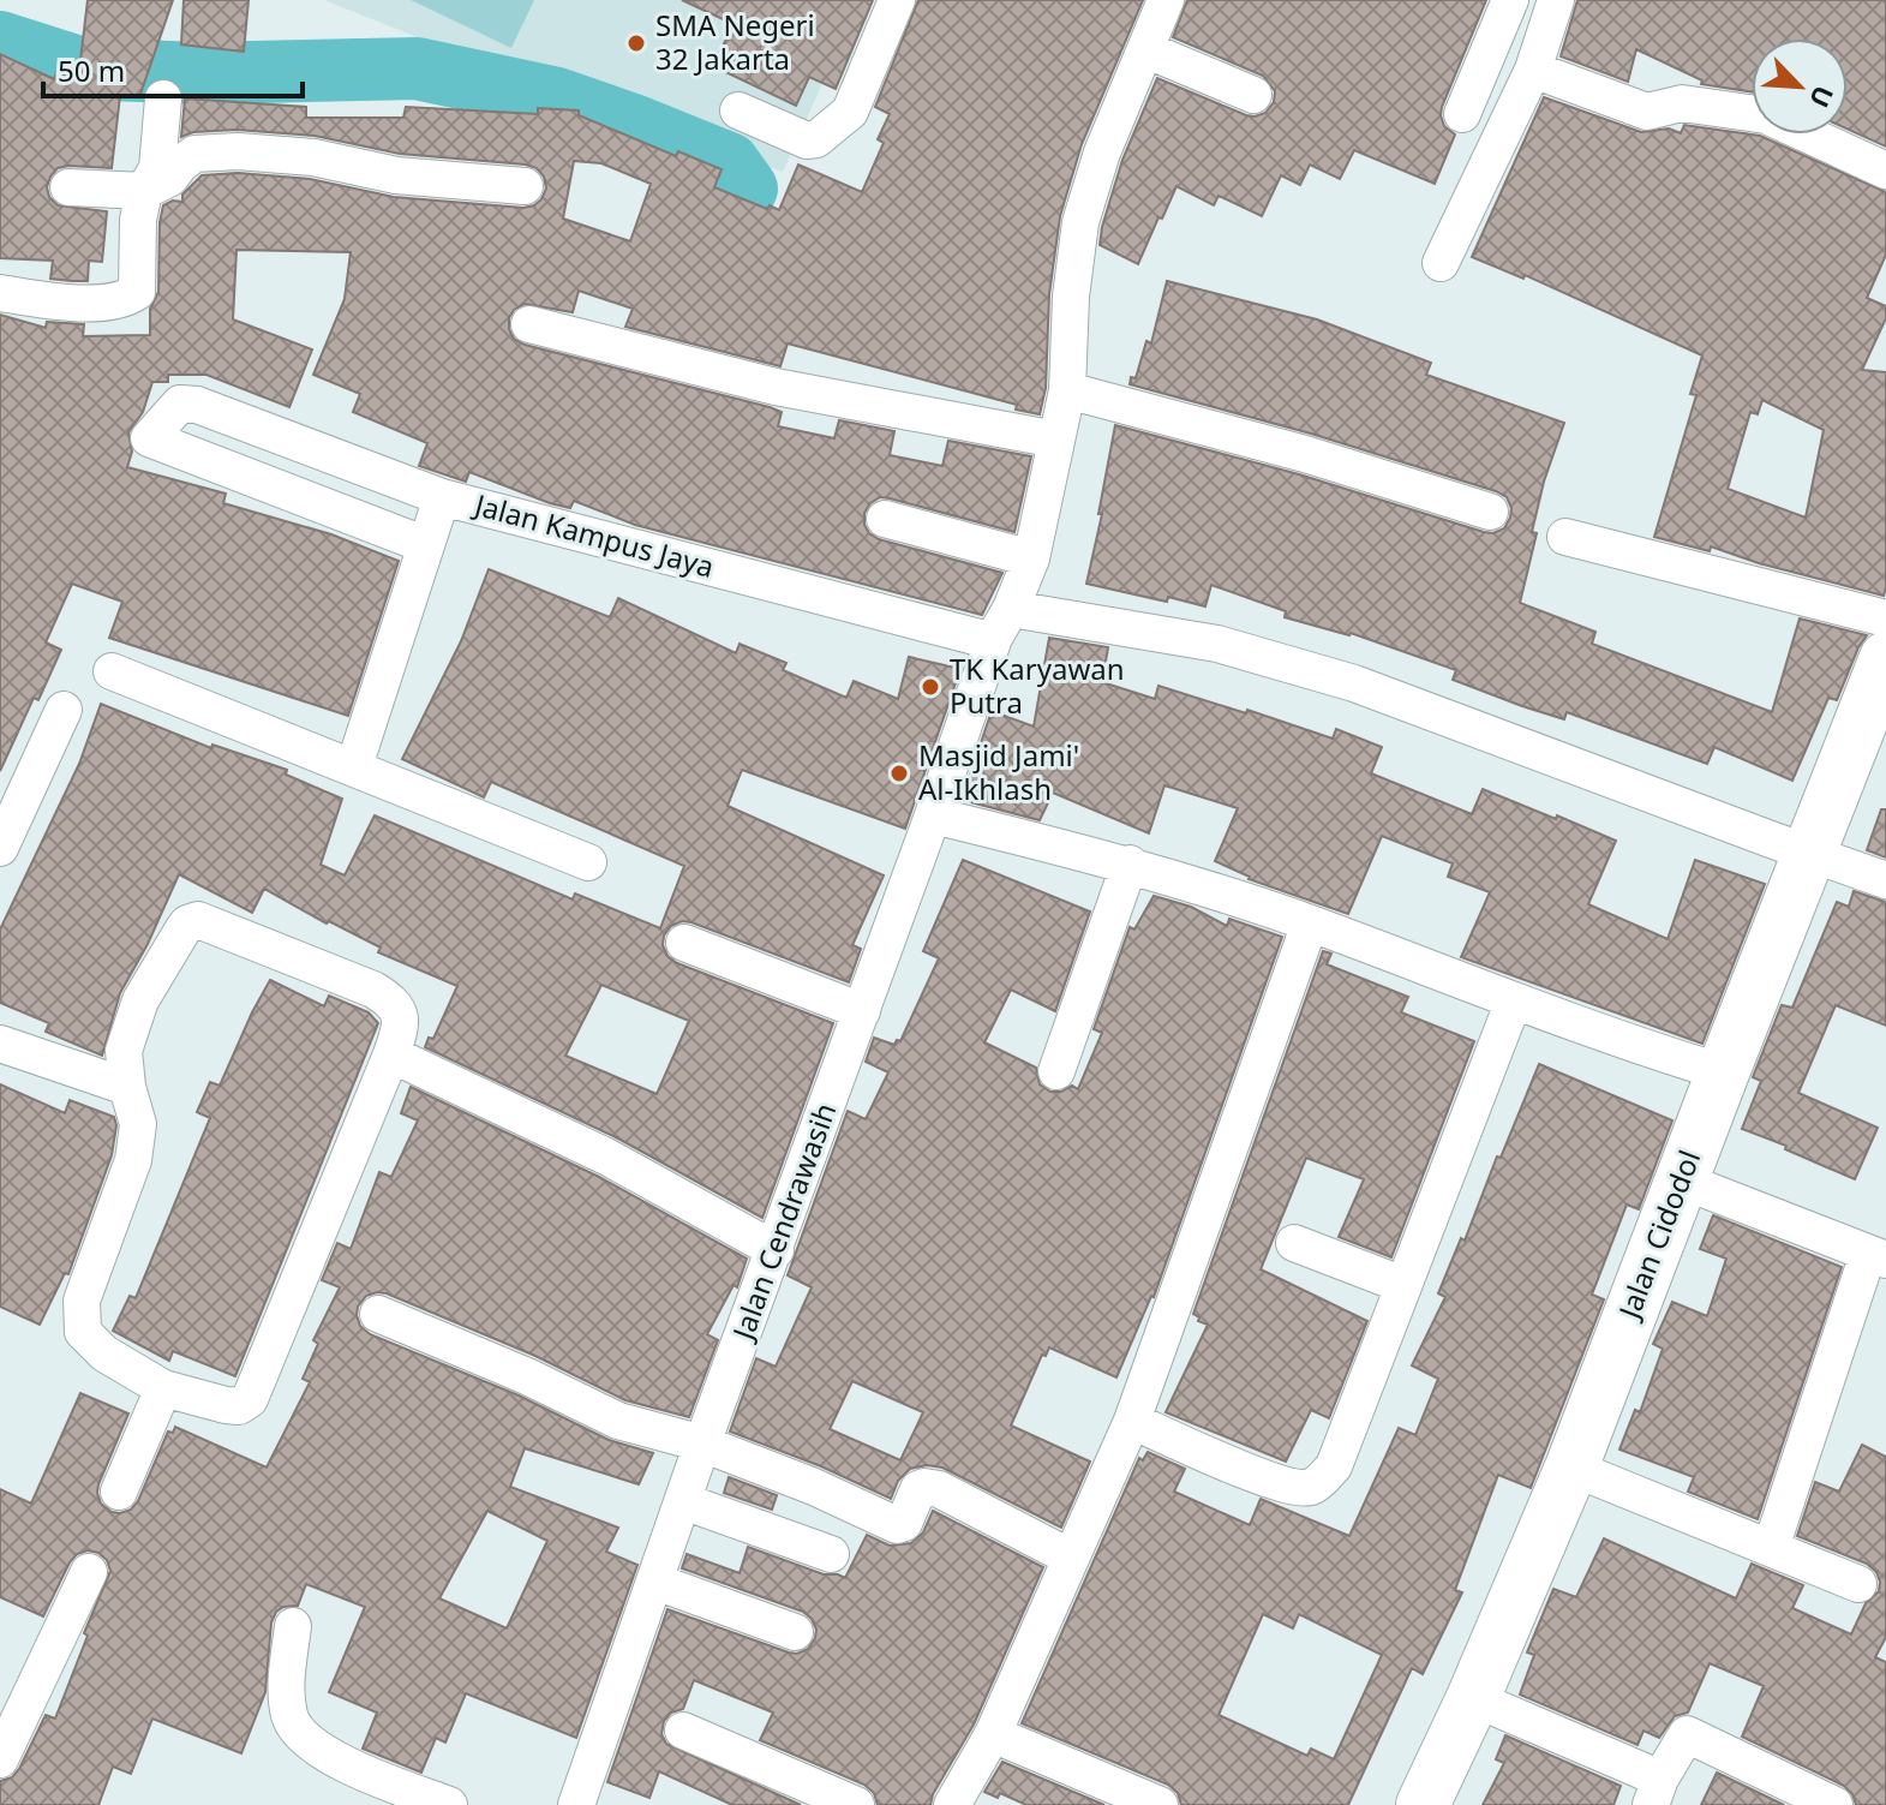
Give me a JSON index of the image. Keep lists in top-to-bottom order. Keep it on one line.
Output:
{"streets":{"street":["Jalan Kampus Jaya","Jalan Cendrawasih","Jalan Cidodol"]},"crossings":[["Jalan Kampus Jaya","Jalan Cendrawasih"],["Jalan Kampus Jaya","Jalan Cidodol"]],"places":["SMA Negeri 32 Jakarta","TK Karyawan Putra","Masjid Jami' Al-Ikhlash"],"scale_bar":"50 m","north":"bottom right"}
